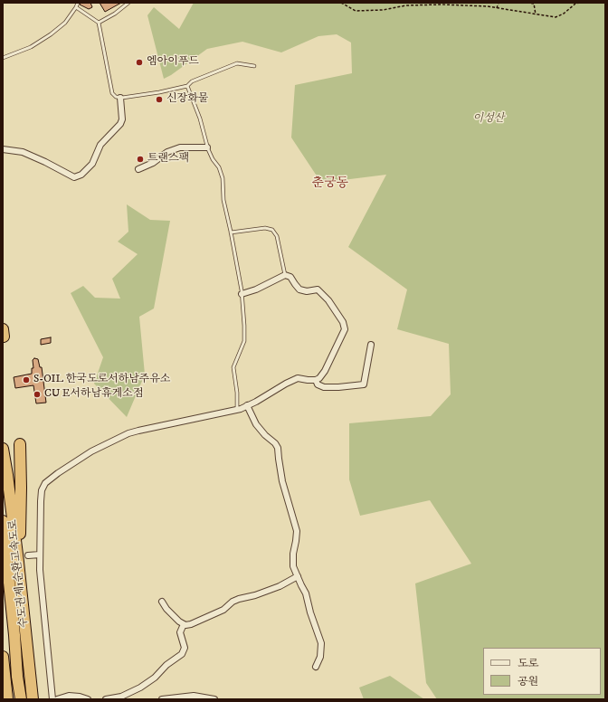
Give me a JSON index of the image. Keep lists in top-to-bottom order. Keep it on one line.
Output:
{"streets":{"highway":["수도권제1순환고속도로"]},"districts":["춘궁동"],"parks":["이성산"],"places":["엠아이푸드","신장화물","트랜스팩","S-OIL 한국도로서하남주유소","CU E서하남휴게소점"],"legend":["도로","공원"]}
